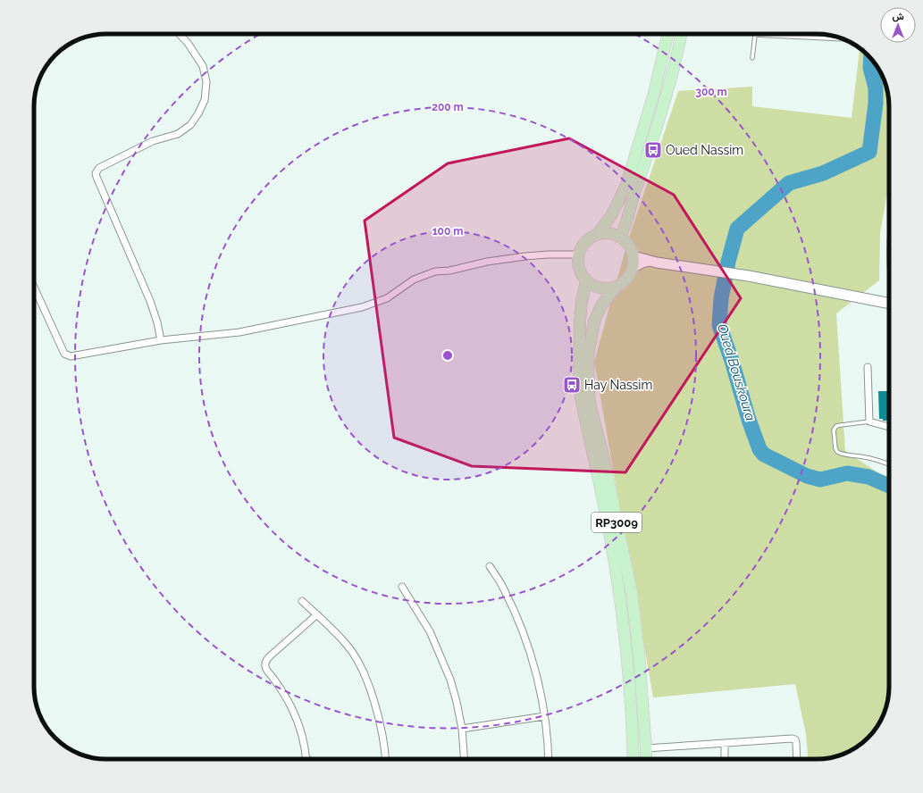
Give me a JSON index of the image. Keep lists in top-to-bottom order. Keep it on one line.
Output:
{"streets":{"main road":["RP3009"]},"water":["Oued Bouskoura"],"places":{"bus stop":["Oued Nassim","Hay Nassim"]},"north":"top","rings":["300 m","200 m","100 m"]}
